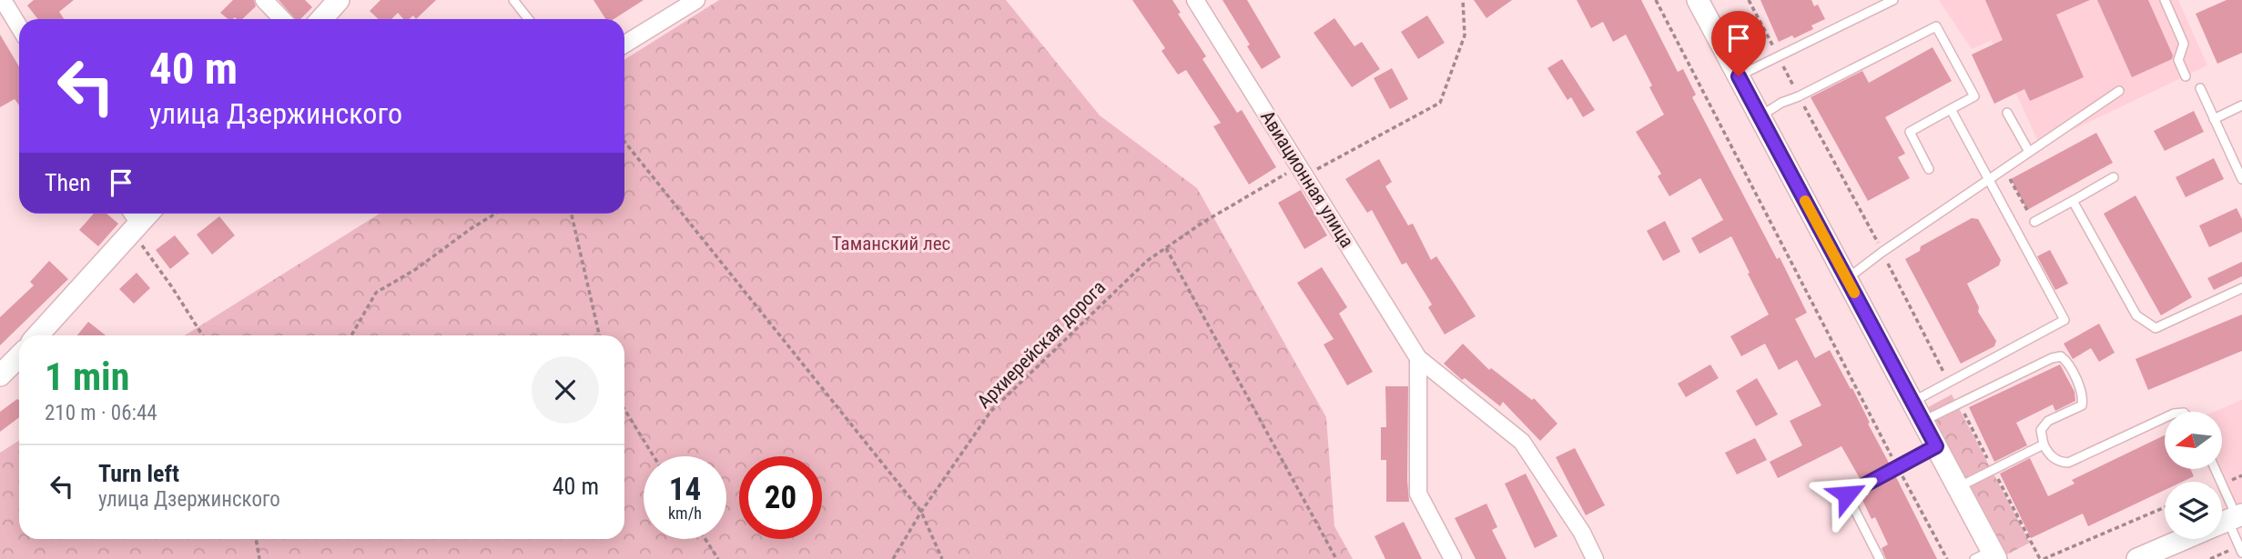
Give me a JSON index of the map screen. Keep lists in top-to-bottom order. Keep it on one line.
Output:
{"streets":{"street":["Авиационная улица"],"path":["Архиерейская дорога"]},"crossings":[["Авиационная улица","Архиерейская дорога"]],"parks":["Таманский лес"],"north":"left","page":{"turn":["40 m","улица Дзержинского"],"then":"Then","heading":["1 min","210 m · 06:44"],"list":[{"name":"Turn left","note":"улица Дзержинского","value":"40 m"}],"speed":"14 km/h","limit":"20"}}
